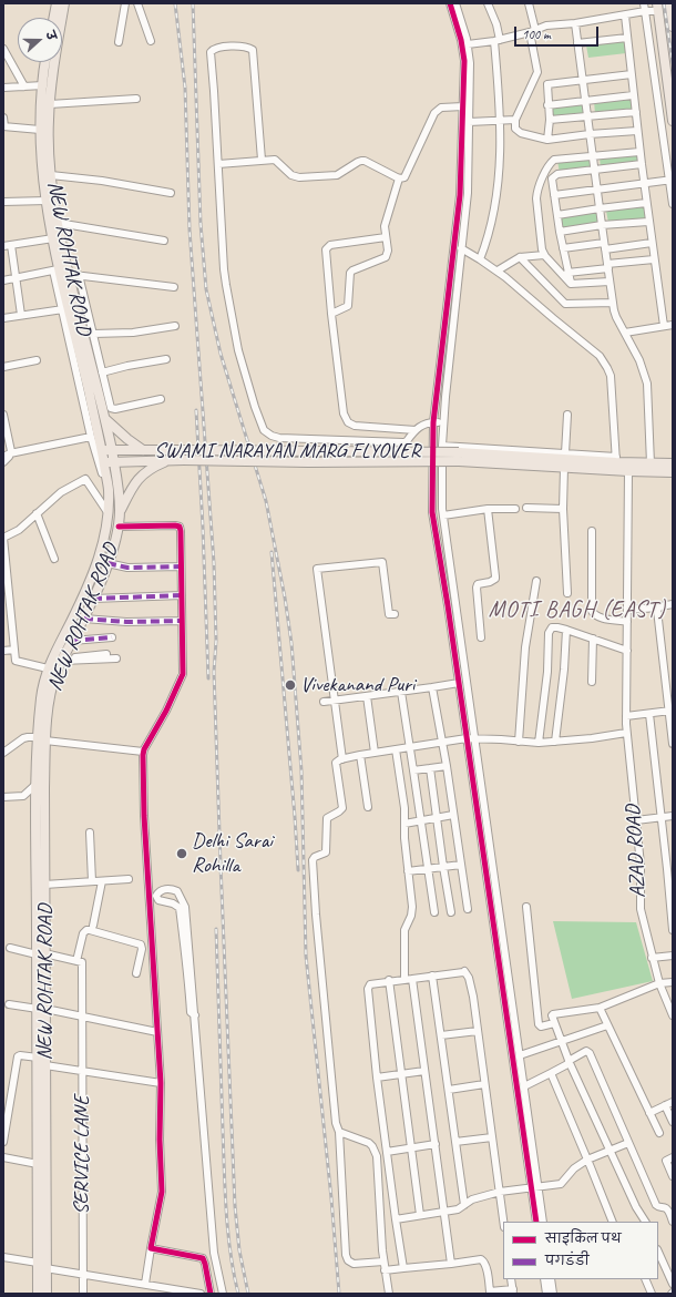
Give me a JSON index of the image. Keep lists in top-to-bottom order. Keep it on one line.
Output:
{"streets":{"main road":["NEW ROHTAK ROAD","SWAMI NARAYAN MARG FLYOVER"],"street":["AZAD ROAD","SERVICE LANE"]},"crossings":[["NEW ROHTAK ROAD","SWAMI NARAYAN MARG FLYOVER"],["SWAMI NARAYAN MARG FLYOVER","AZAD ROAD"]],"districts":["MOTI BAGH (EAST)"],"places":["Vivekanand Puri","Delhi Sarai Rohilla"],"legend":["साइकिल पथ","पगडंडी"],"scale_bar":"100 m","north":"right"}
